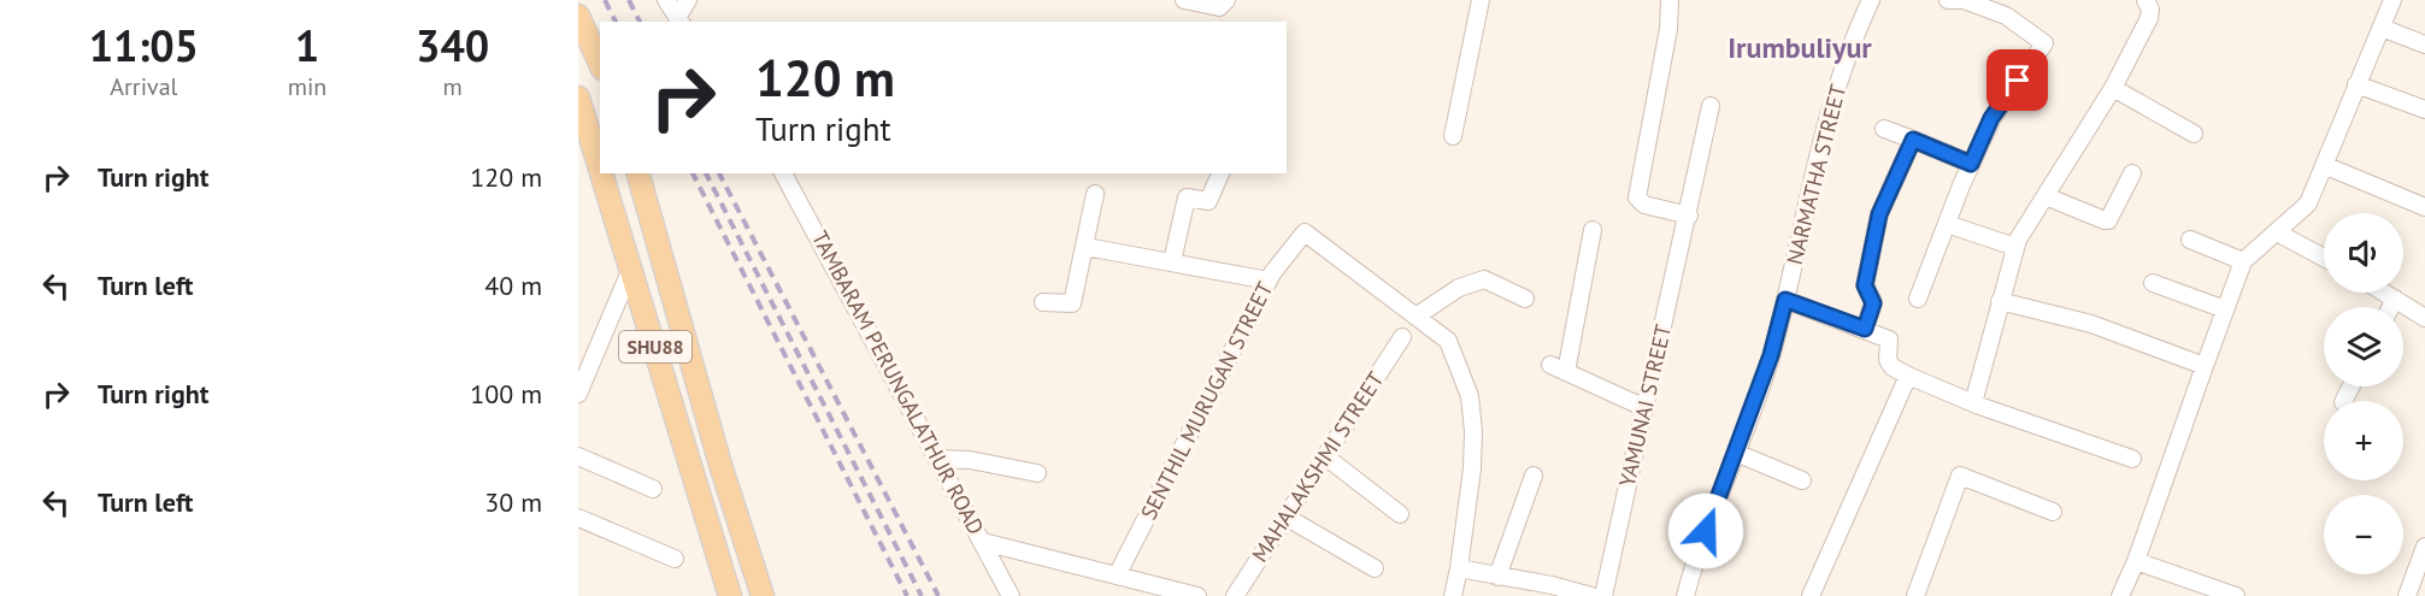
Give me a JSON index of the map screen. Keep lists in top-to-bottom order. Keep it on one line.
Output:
{"streets":{"main road":["SHU88"],"street":["NARMATHA STREET","TAMBARAM PERUNGALATHUR ROAD","SENTHIL MURUGAN STREET","YAMUNAI STREET","MAHALAKSHMI STREET"]},"districts":["Irumbuliyur"],"page":{"eta":["11:05","Arrival","1","min","340","m"],"turn":["120 m","Turn right"],"list":[{"name":"Turn right","value":"120 m"},{"name":"Turn left","value":"40 m"},{"name":"Turn right","value":"100 m"},{"name":"Turn left","value":"30 m"}],"map_buttons":["+","−"]}}
